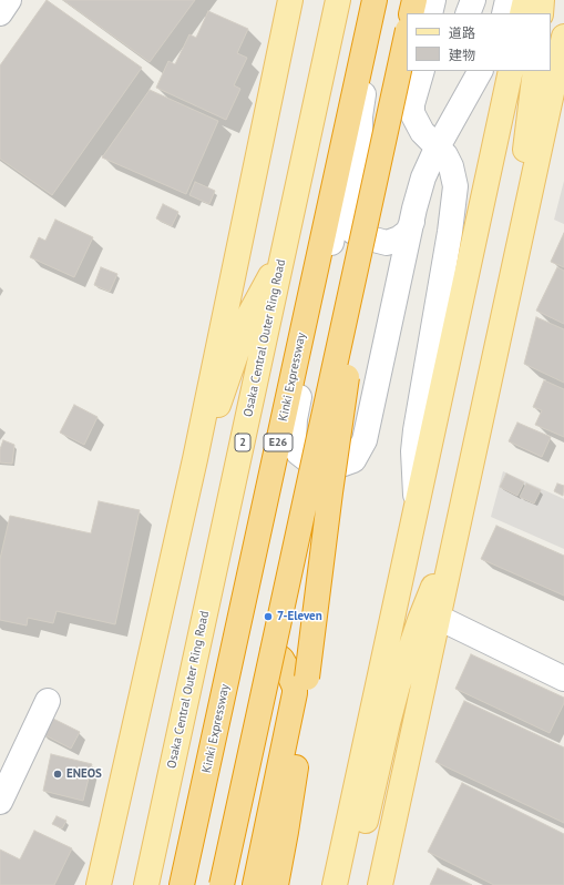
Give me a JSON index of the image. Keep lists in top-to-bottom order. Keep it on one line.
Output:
{"streets":{"highway":["Kinki Expressway","E26"],"main road":["Osaka Central Outer Ring Road","2"]},"places":["7-Eleven","ENEOS"],"legend":["道路","建物"]}
